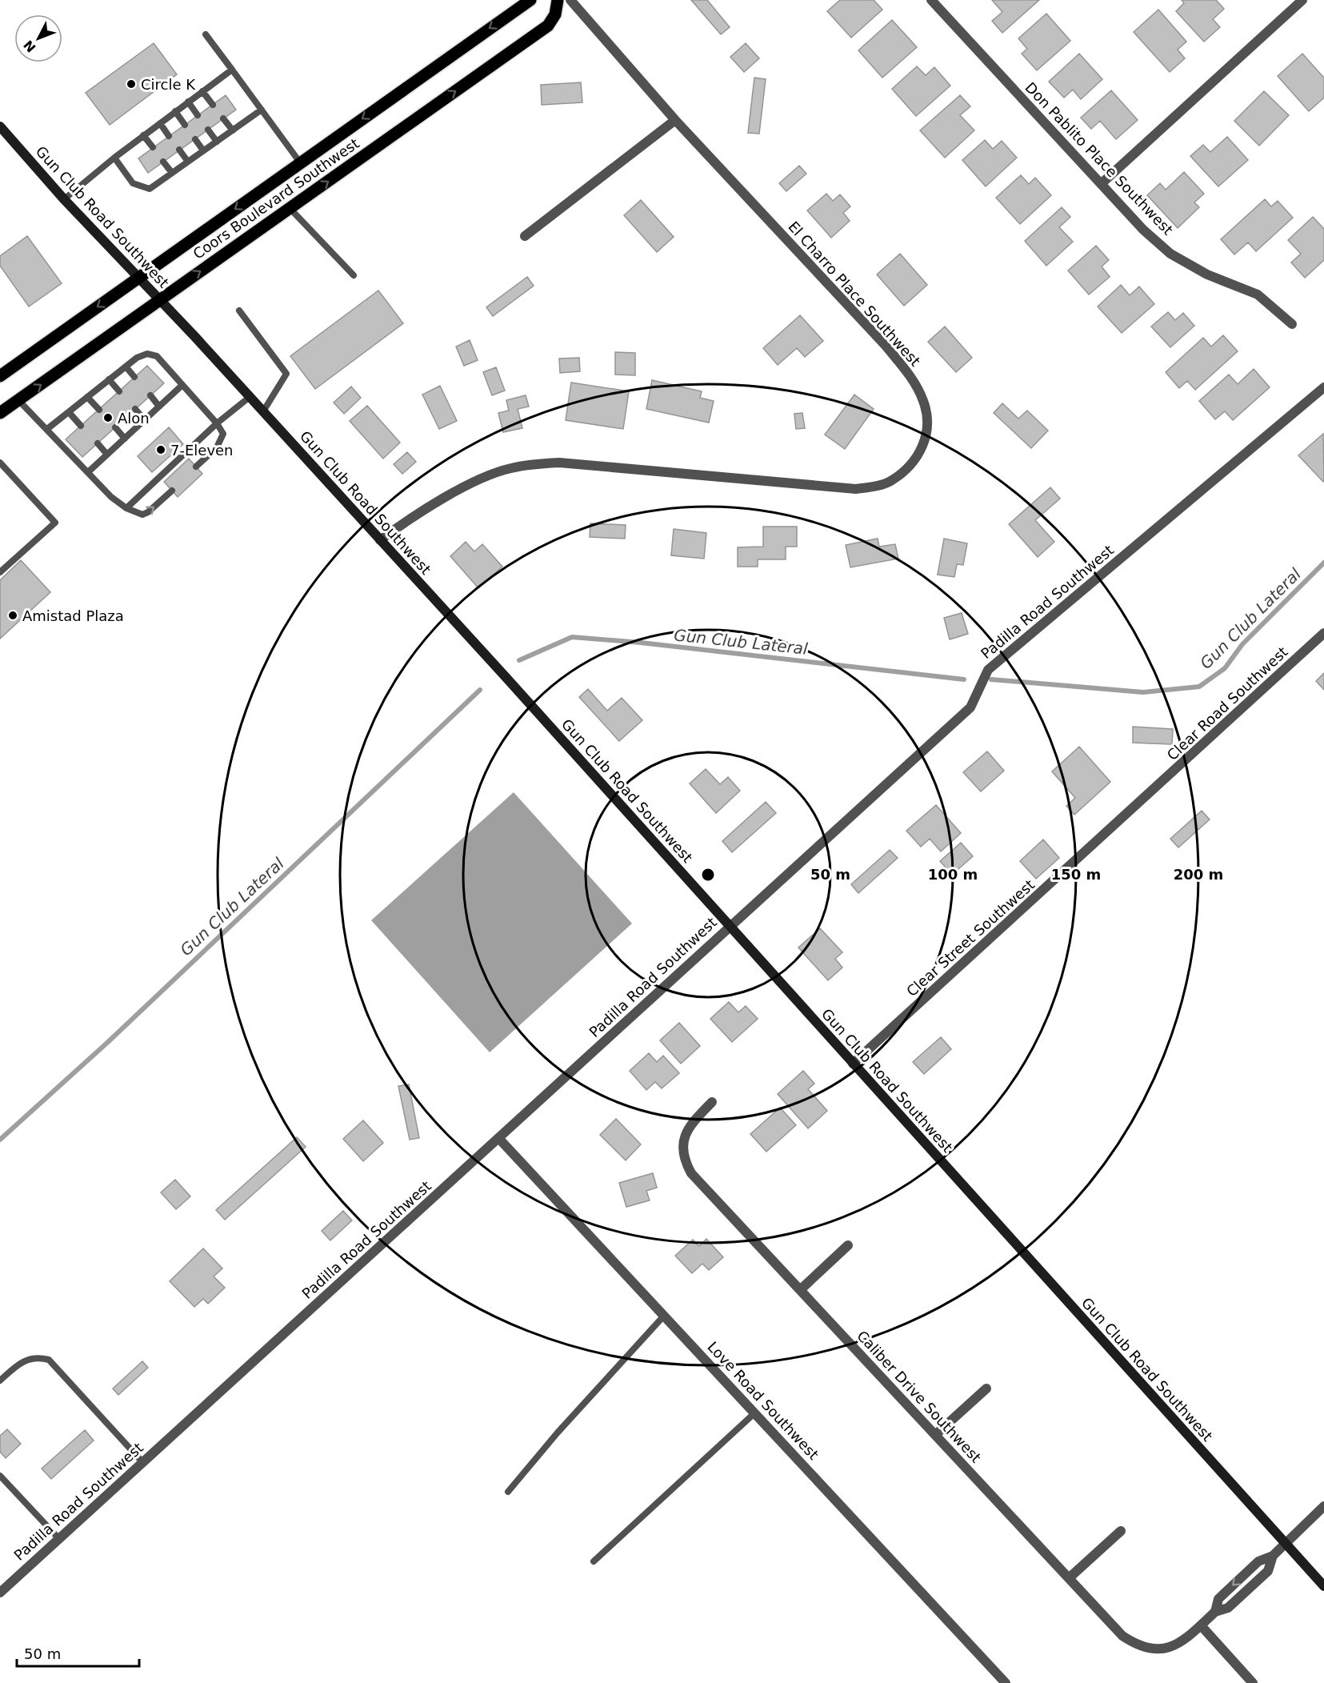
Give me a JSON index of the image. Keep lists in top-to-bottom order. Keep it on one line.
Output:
{"streets":{"main road":["Coors Boulevard Southwest"],"street":["Don Pablito Place Southwest","Gun Club Road Southwest","El Charro Place Southwest","Padilla Road Southwest","Clear Road Southwest","Clear Street Southwest","Caliber Drive Southwest","Love Road Southwest"]},"crossings":[["Coors Boulevard Southwest","Gun Club Road Southwest"],["Gun Club Road Southwest","El Charro Place Southwest"],["Gun Club Road Southwest","Padilla Road Southwest"],["Gun Club Road Southwest","Clear Street Southwest"],["Gun Club Road Southwest","Caliber Drive Southwest"],["Padilla Road Southwest","Love Road Southwest"],["Clear Road Southwest","Clear Street Southwest"]],"water":["Gun Club Lateral"],"places":["Circle K","Alon","7-Eleven","Amistad Plaza"],"scale_bar":"50 m","north":"bottom left","rings":["50 m","100 m","150 m","200 m"]}
